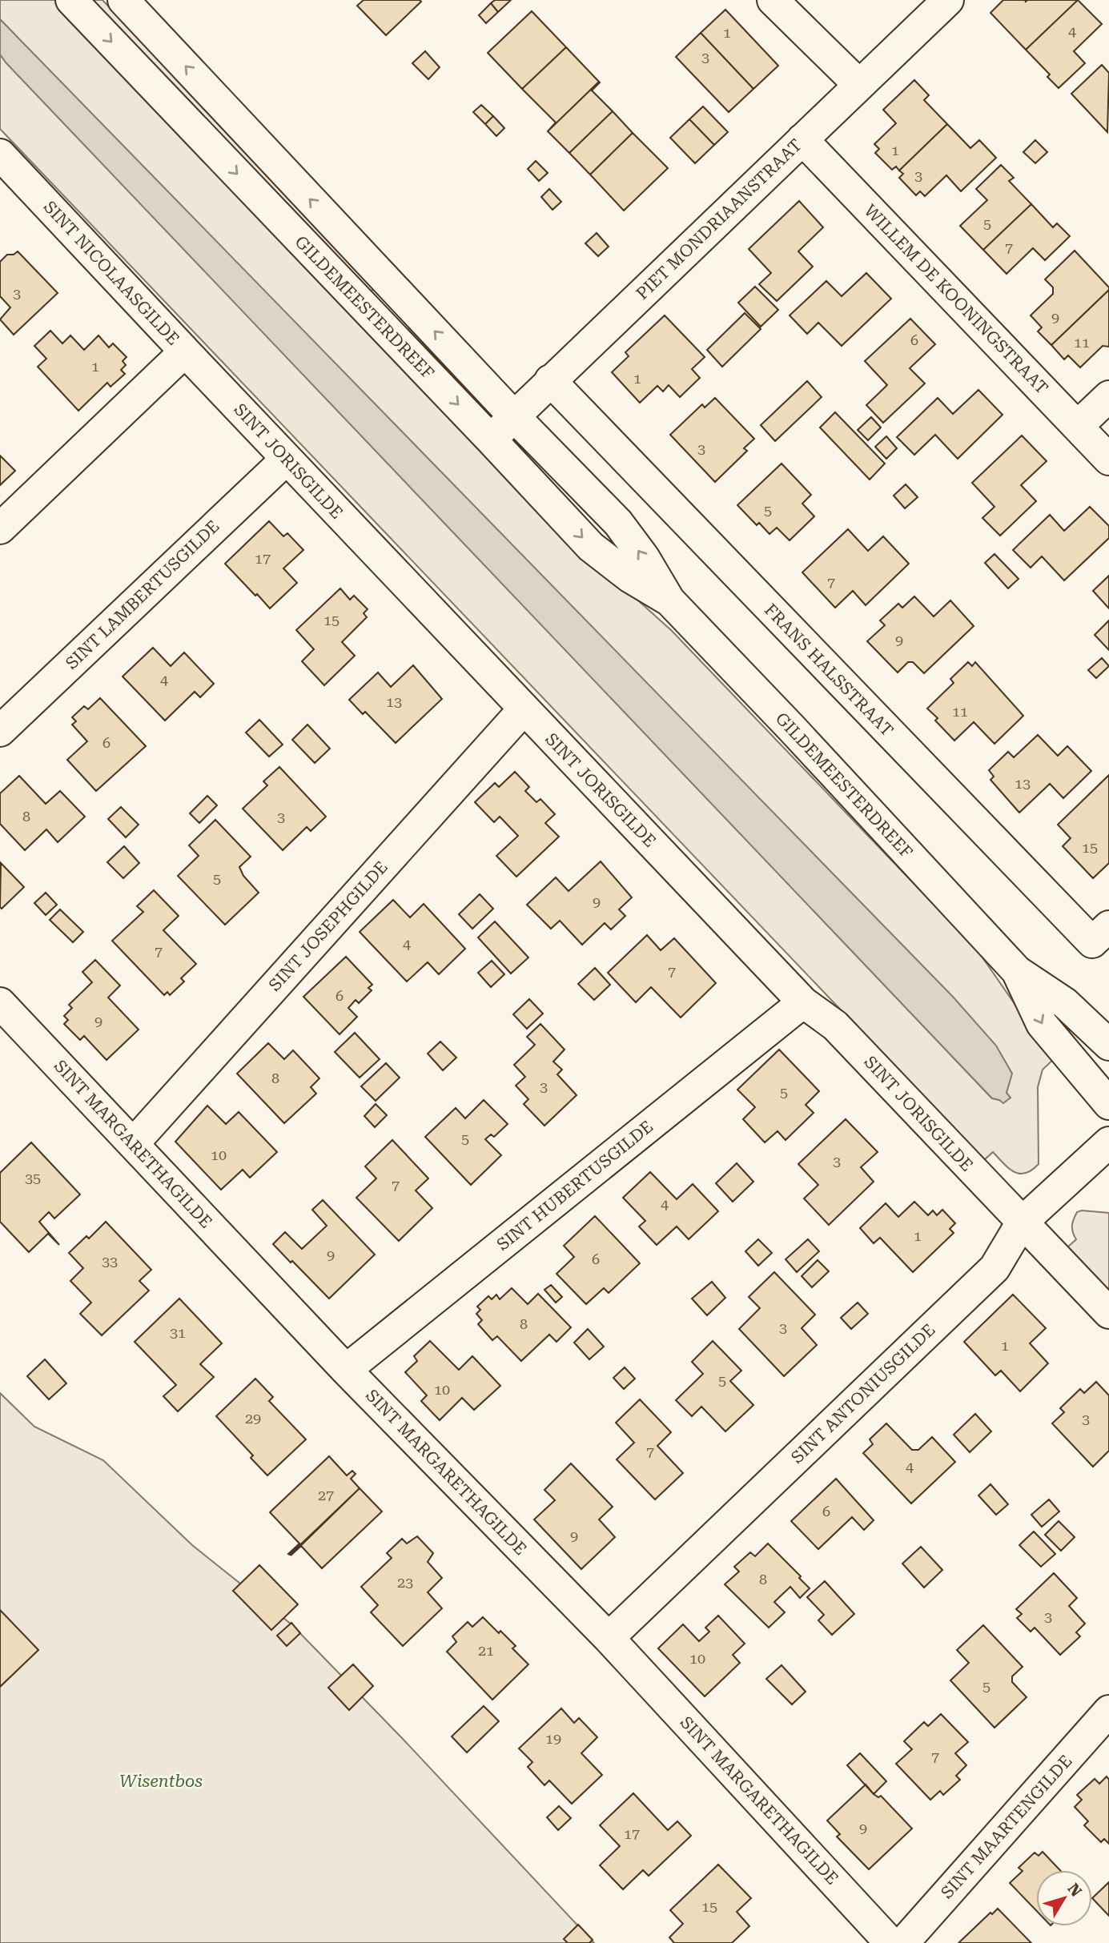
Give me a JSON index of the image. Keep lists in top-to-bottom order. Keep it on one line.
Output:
{"streets":{"street":["PIET MONDRIAANSTRAAT","SINT NICOLAASGILDE","WILLEM DE KOONINGSTRAAT","GILDEMEESTERDREEF","SINT JORISGILDE","SINT LAMBERTUSGILDE","FRANS HALSSTRAAT","SINT JOSEPHGILDE","SINT MARGARETHAGILDE","SINT HUBERTUSGILDE","SINT ANTONIUSGILDE","SINT MAARTENGILDE"]},"crossings":[["PIET MONDRIAANSTRAAT","WILLEM DE KOONINGSTRAAT"],["PIET MONDRIAANSTRAAT","GILDEMEESTERDREEF"],["PIET MONDRIAANSTRAAT","FRANS HALSSTRAAT"],["SINT NICOLAASGILDE","SINT JORISGILDE"],["SINT JORISGILDE","SINT LAMBERTUSGILDE"],["SINT JORISGILDE","SINT JOSEPHGILDE"],["SINT JORISGILDE","SINT HUBERTUSGILDE"],["SINT JORISGILDE","SINT ANTONIUSGILDE"],["SINT JOSEPHGILDE","SINT MARGARETHAGILDE"],["SINT MARGARETHAGILDE","SINT HUBERTUSGILDE"],["SINT MARGARETHAGILDE","SINT ANTONIUSGILDE"]],"parks":["Wisentbos"],"house_numbers":["4","1","3","1","3","5","7","3","9","6","11","1","1","3","5","17","7","15","9","4","13","11","6","13","8","3","15","5","9","4","7","7","6","9","8","3","5","5","10","3","35","7","4","1","9","6","33","8","3","31","1","5","10","29","3","7","4","27","6","9","8","23","3","21","10","5","19","7","9","17","15"],"north":"top right"}
